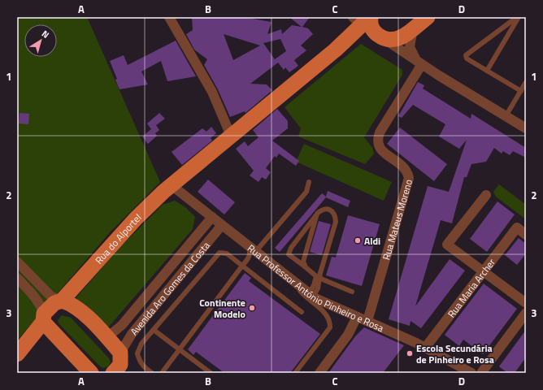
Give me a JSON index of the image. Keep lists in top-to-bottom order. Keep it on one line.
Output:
{"streets":{"main road":["Rua do Alportel"],"street":["Rua Mateus Moreno","Rua Professor António Pinheiro e Rosa","Rua Maria Archer","Avenida Aro Gomes da Costa"]},"crossings":[["Rua Mateus Moreno","Rua Professor António Pinheiro e Rosa"],["Rua do Alportel","Rua Professor António Pinheiro e Rosa"],["Rua Professor António Pinheiro e Rosa","Rua Maria Archer"],["Rua Professor António Pinheiro e Rosa","Avenida Aro Gomes da Costa"]],"places":["Aldi","Continente Modelo","Escola Secundária de Pinheiro e Rosa"],"north":"top right","grid":{"columns":["A","B","C","D"],"rows":["1","2","3"]}}
